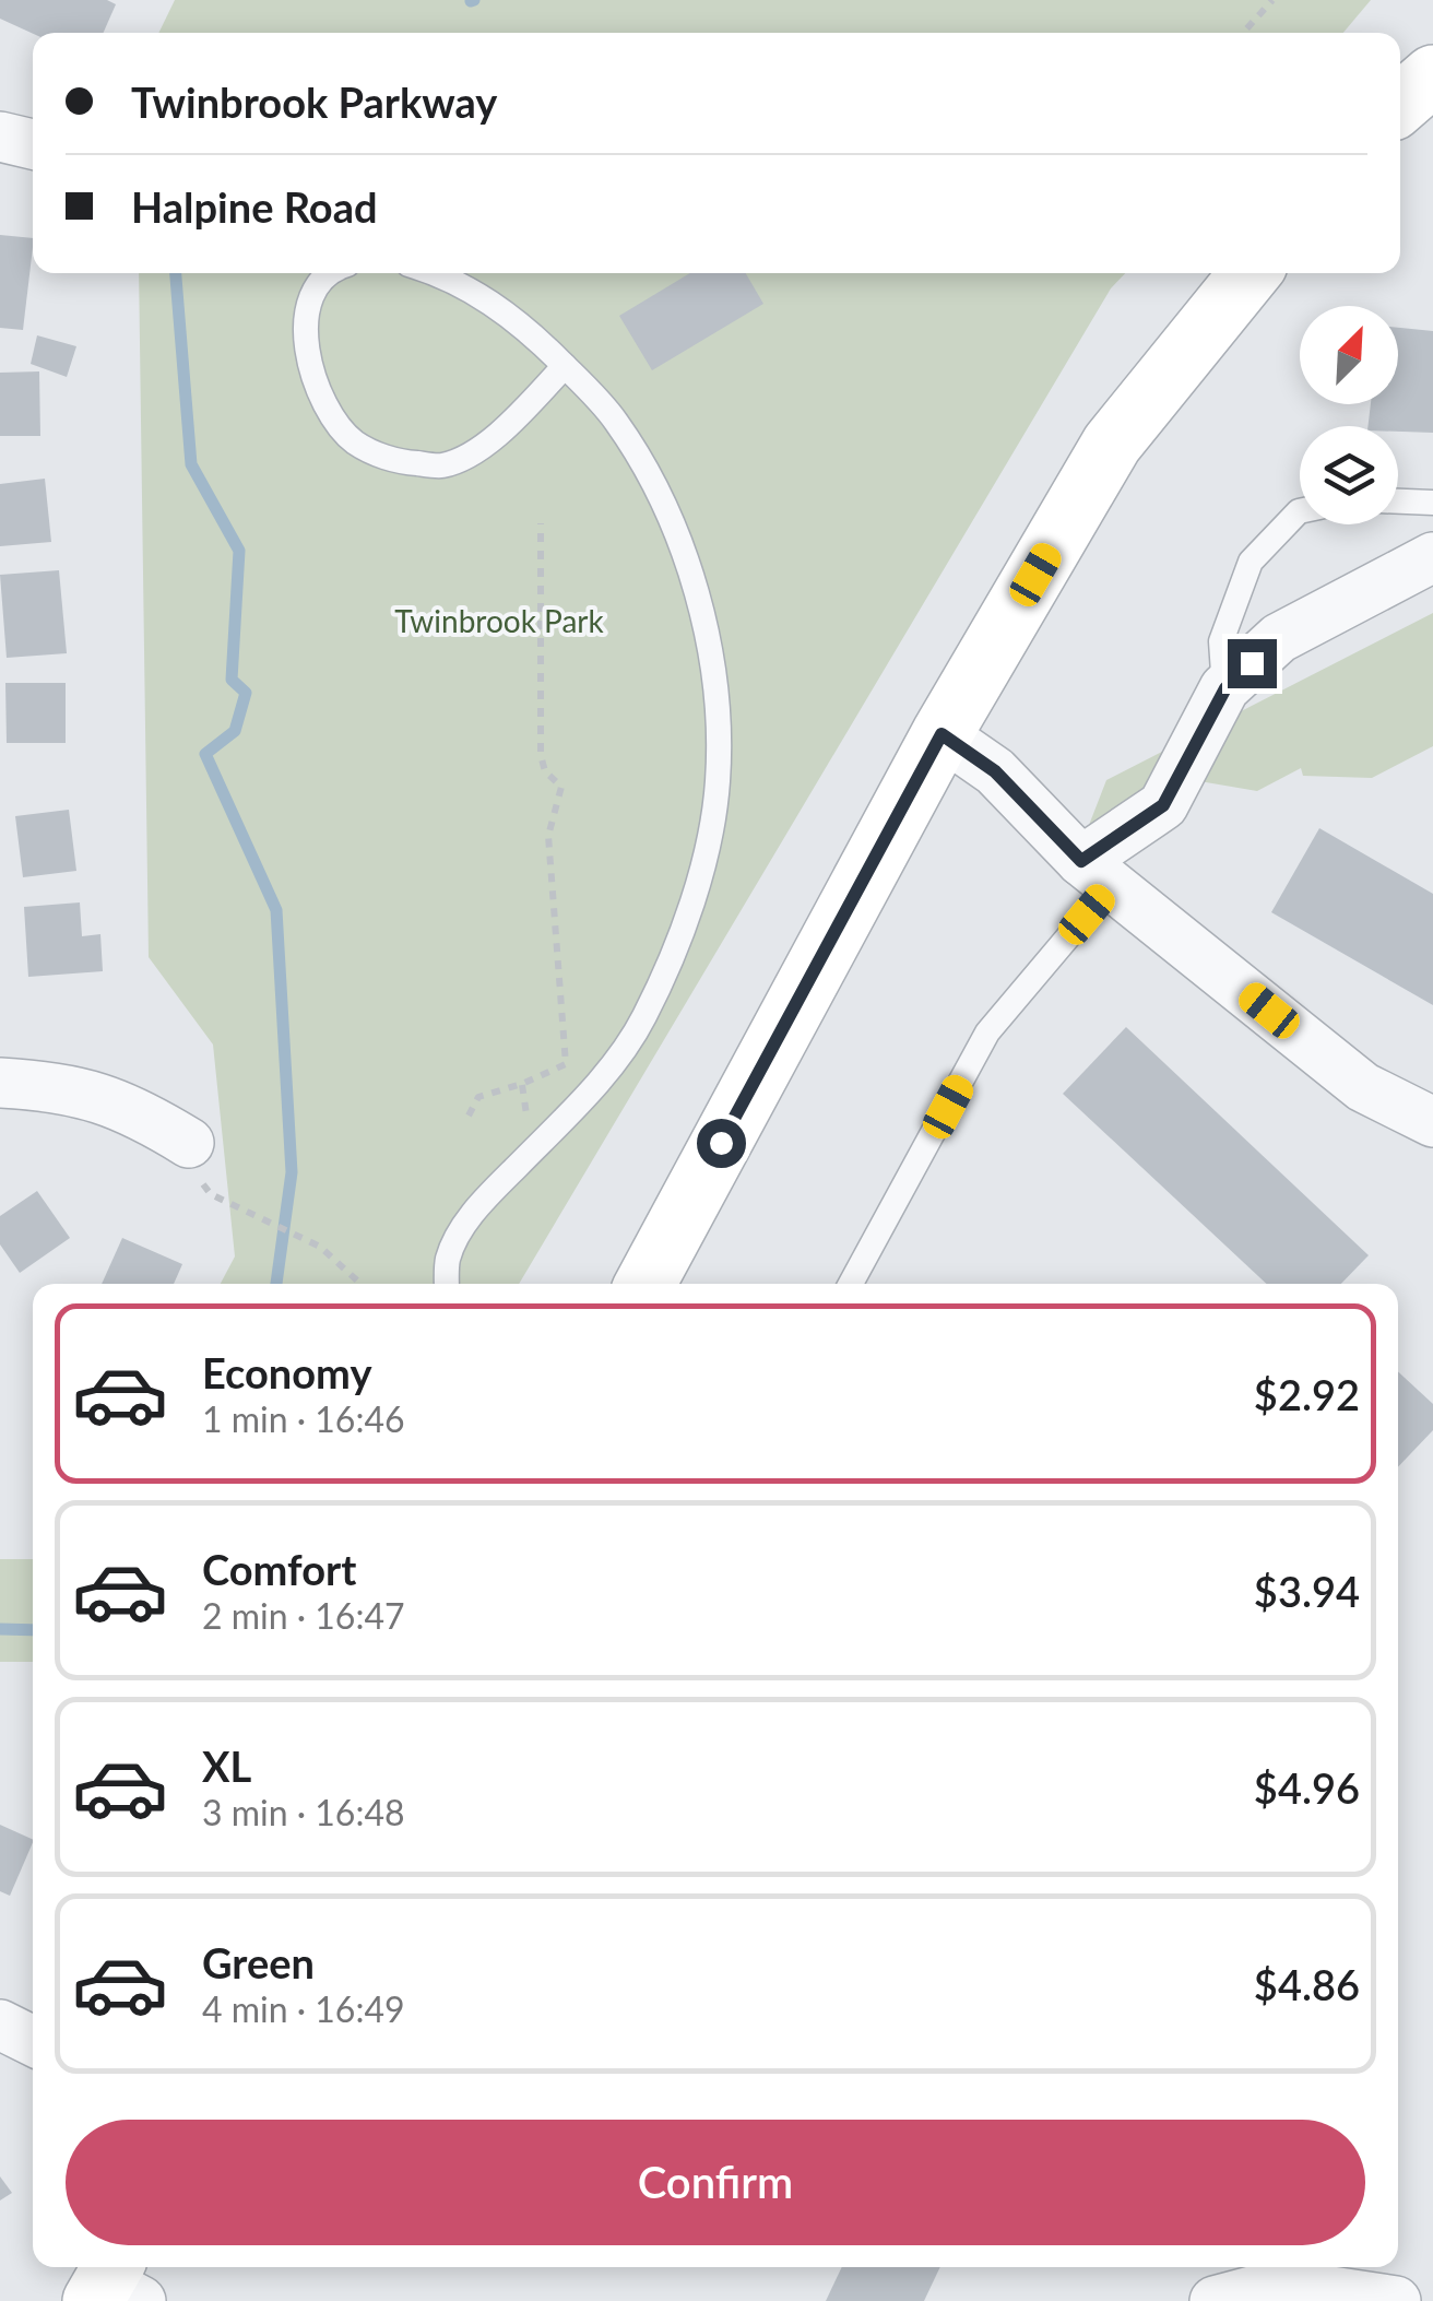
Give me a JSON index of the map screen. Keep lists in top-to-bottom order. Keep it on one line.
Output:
{"parks":["Twinbrook Park"],"north":"top right","page":{"banner":["Twinbrook Parkway","Halpine Road"],"list":[{"name":"Economy","note":"1 min · 16:46","value":"$2.92"},{"name":"Comfort","note":"2 min · 16:47","value":"$3.94"},{"name":"XL","note":"3 min · 16:48","value":"$4.96"},{"name":"Green","note":"4 min · 16:49","value":"$4.86"}],"buttons":"Confirm"}}
